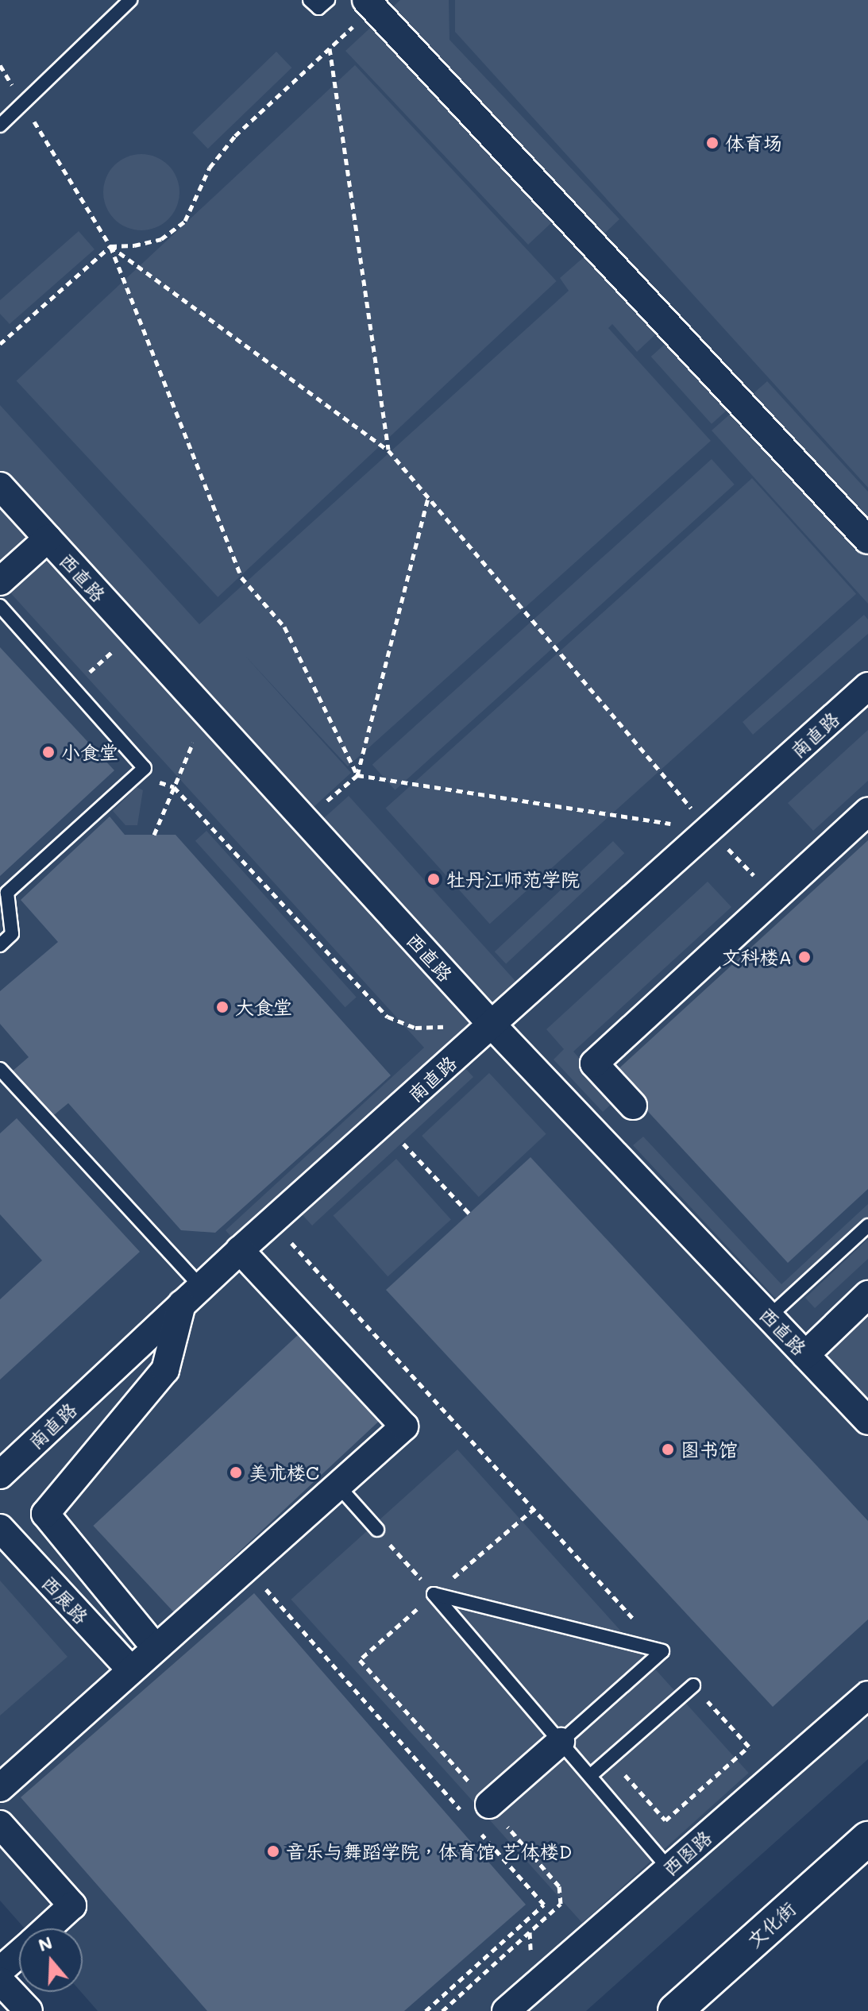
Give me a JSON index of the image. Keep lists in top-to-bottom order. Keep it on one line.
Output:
{"streets":{"street":["西直路","南直路","西展路","西图路","文化街"]},"crossings":[["西直路","南直路"]],"places":["体育场","小食堂","牡丹江师范学院","文科楼A","大食堂","图书馆","美术楼C","音乐与舞蹈学院，体育馆 艺体楼D"],"north":"top"}
